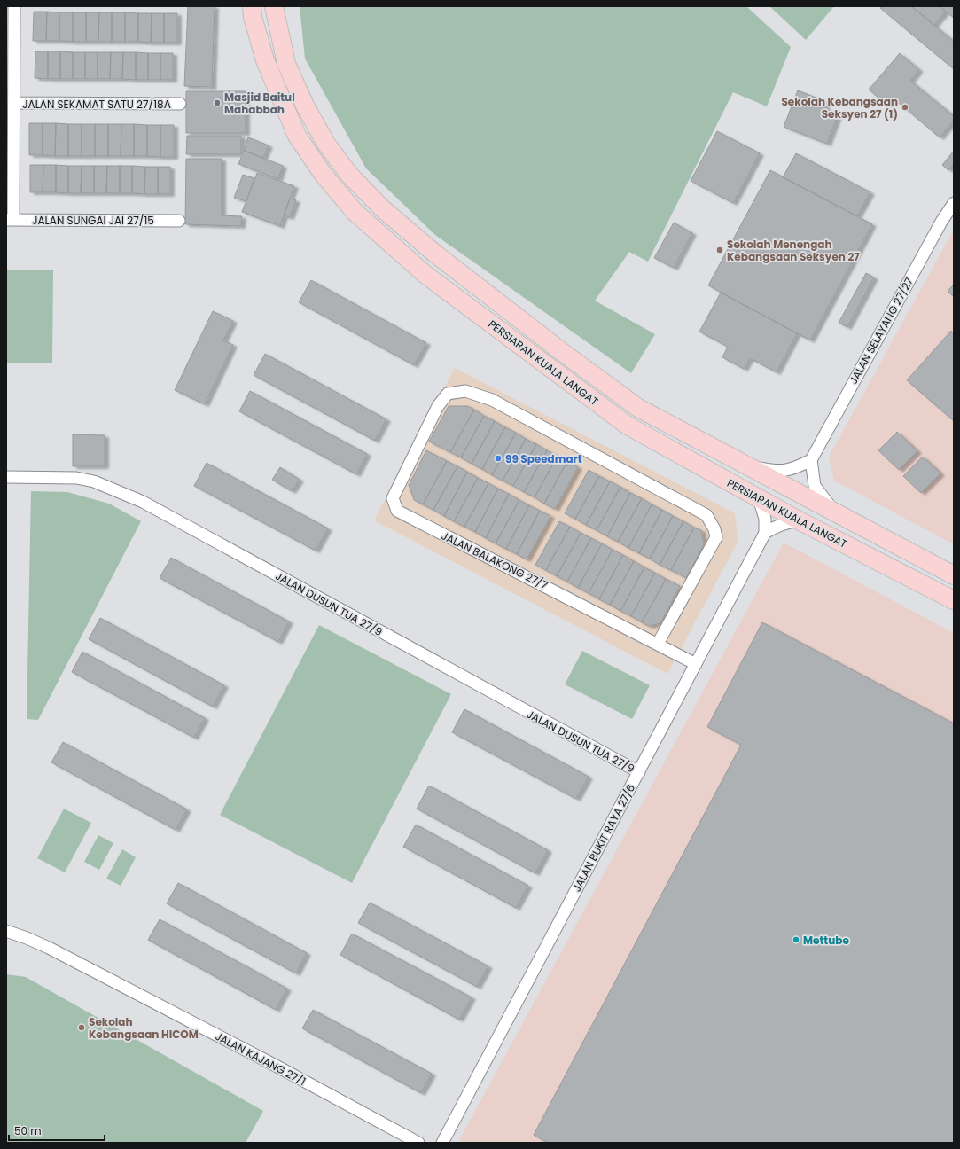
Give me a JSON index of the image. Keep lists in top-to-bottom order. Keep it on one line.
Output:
{"streets":{"main road":["PERSIARAN KUALA LANGAT"],"street":["JALAN SEKAMAT SATU 27/18A","JALAN SUNGAI JAI 27/15","JALAN SELAYANG 27/27","JALAN BALAKONG 27/7","JALAN DUSUN TUA 27/9","JALAN BUKIT RAYA 27/6","JALAN KAJANG 27/1"]},"crossings":[["JALAN BALAKONG 27/7","JALAN BUKIT RAYA 27/6"],["JALAN DUSUN TUA 27/9","JALAN BUKIT RAYA 27/6"]],"places":["Masjid Baitul Mahabbah","Sekolah Kebangsaan Seksyen 27 (1)","Sekolah Menengah Kebangsaan Seksyen 27","99 Speedmart","Mettube","Sekolah Kebangsaan HICOM"],"scale_bar":"50 m"}
